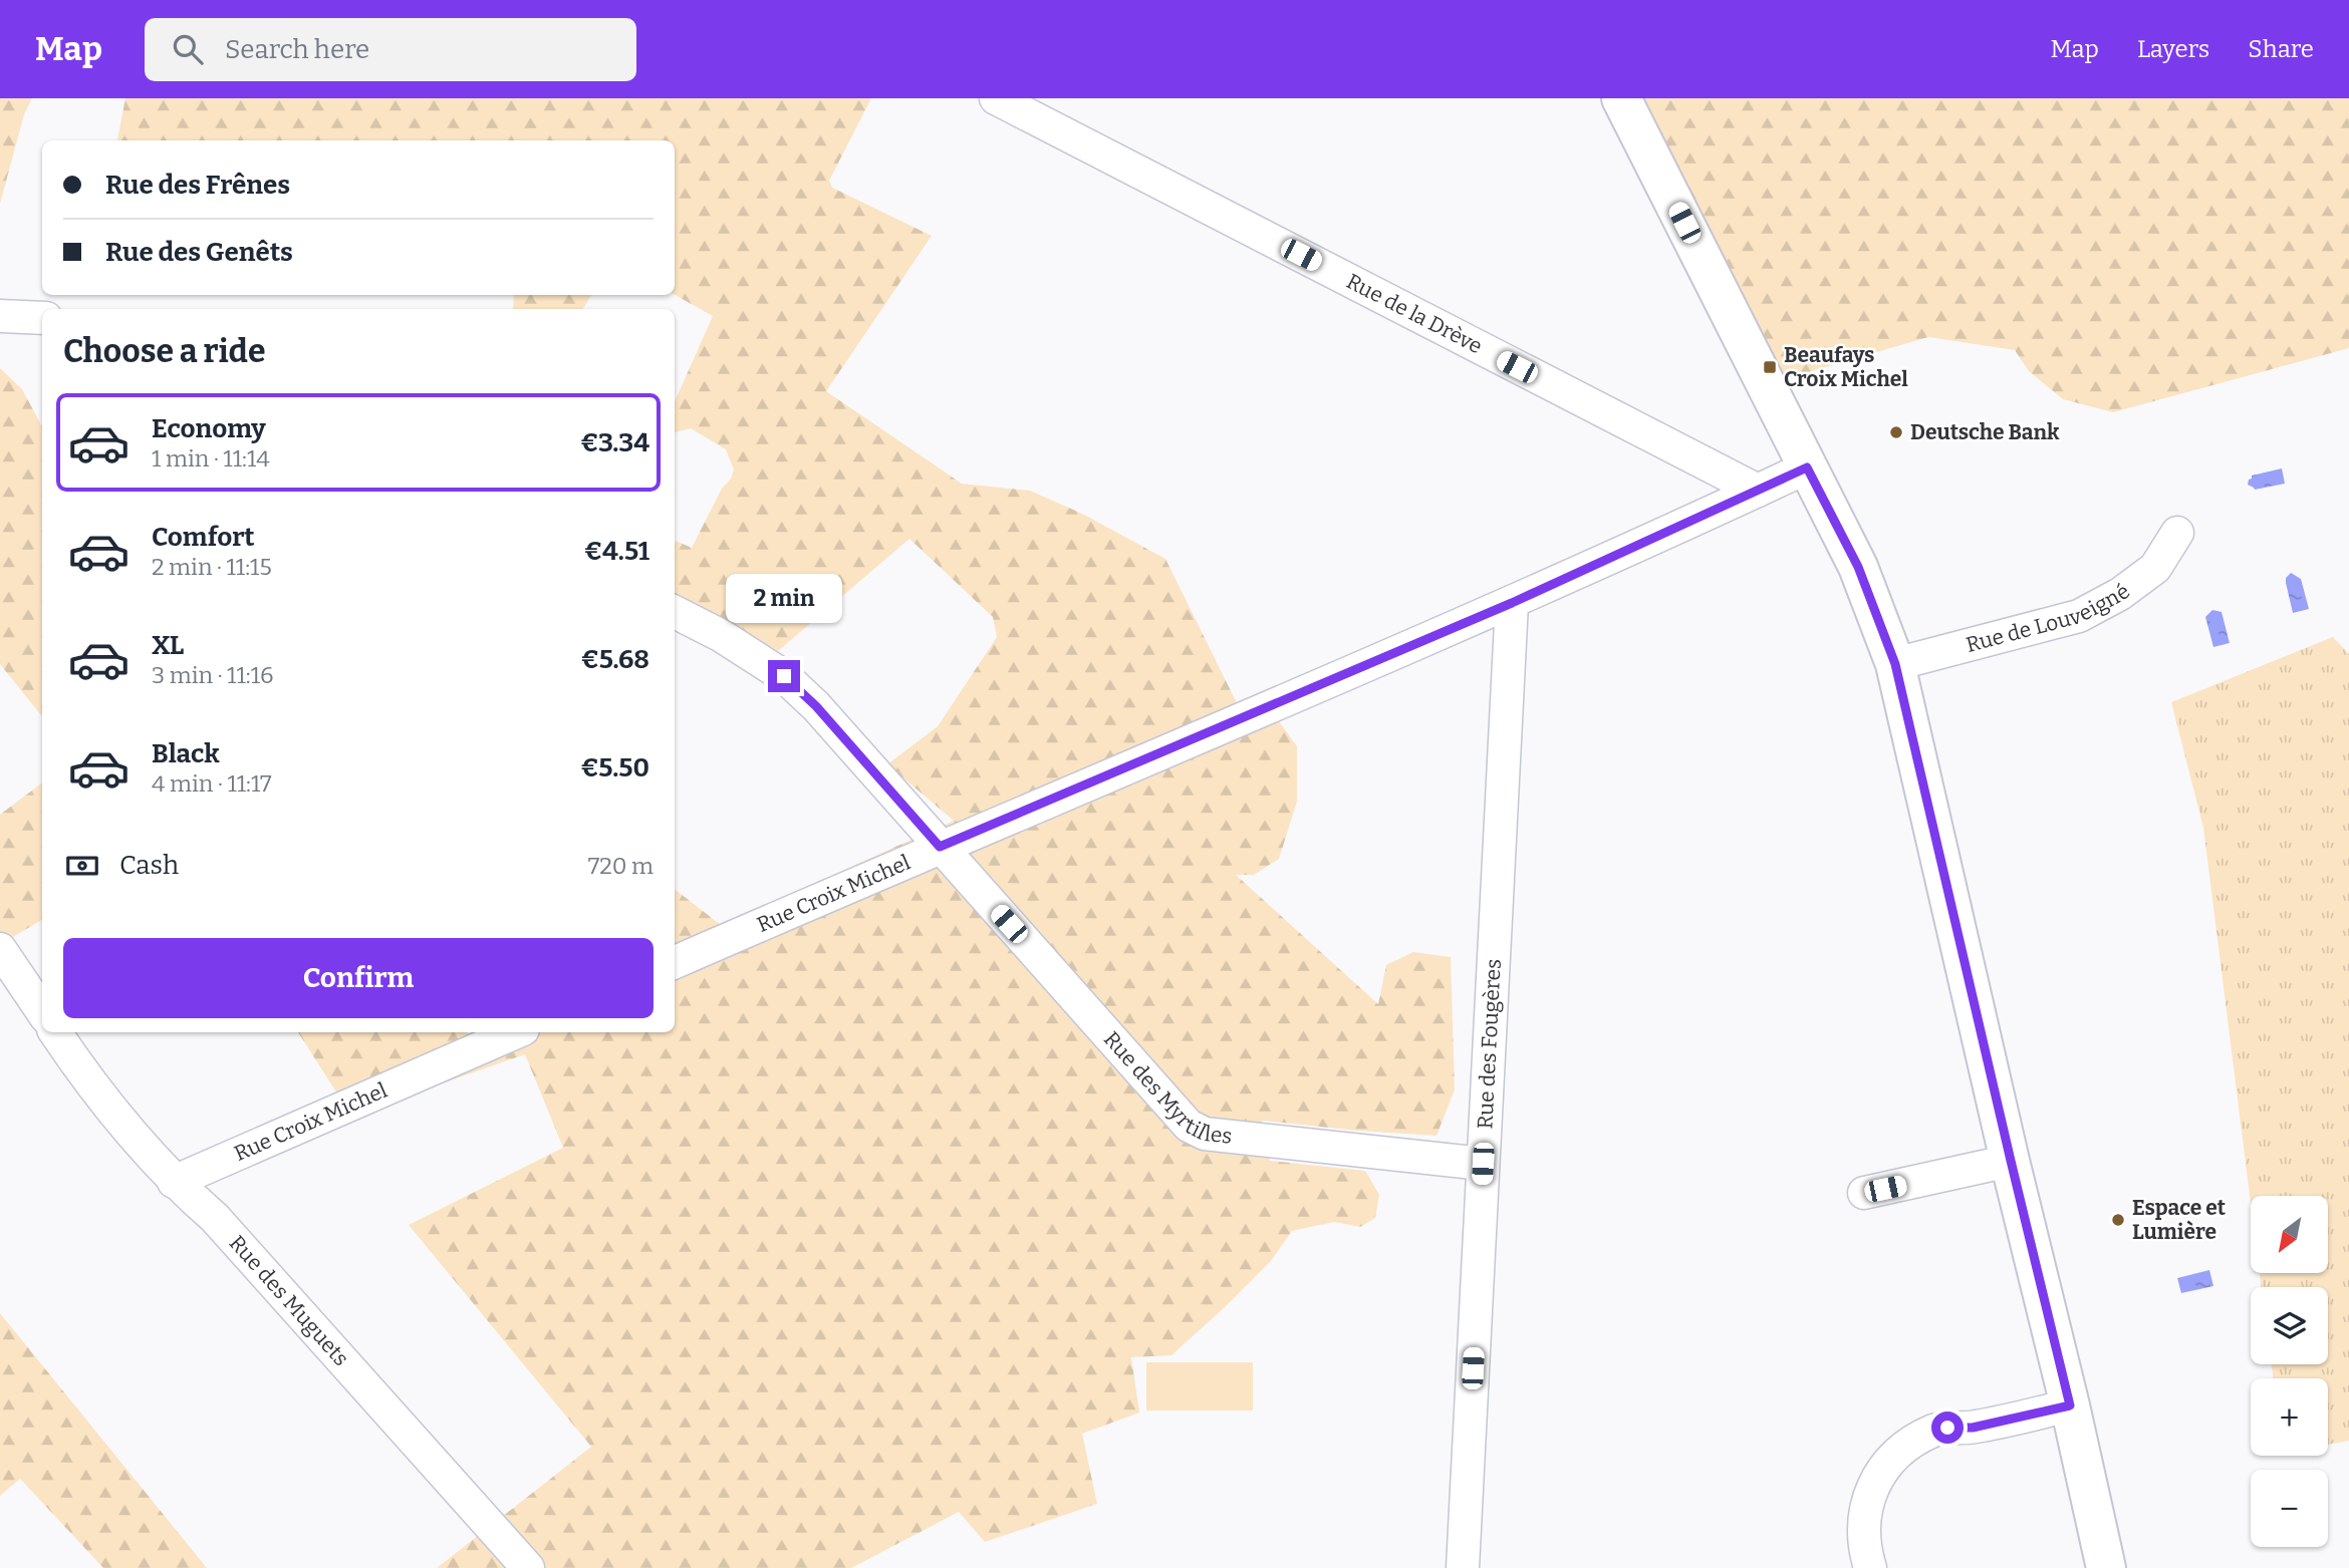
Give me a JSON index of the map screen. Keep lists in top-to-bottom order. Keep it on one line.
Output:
{"streets":{"street":["Rue de la Drève","Rue de Louveigné","Rue Croix Michel","Rue des Fougères","Rue des Myrtilles","Rue des Muguets"]},"crossings":[["Rue de la Drève","Rue Croix Michel"],["Rue Croix Michel","Rue des Fougères"],["Rue Croix Michel","Rue des Myrtilles"],["Rue Croix Michel","Rue des Muguets"],["Rue des Fougères","Rue des Myrtilles"]],"places":{"transit":["Beaufays Croix Michel"],"other":["Deutsche Bank","Espace et Lumière"]},"north":"bottom left","page":{"header":"Map","search":"Search here","nav":["Map","Layers","Share"],"banner":["Rue des Frênes","Rue des Genêts"],"heading":"Choose a ride","list":[{"name":"Economy","note":"1 min · 11:14","value":"€3.34"},{"name":"Comfort","note":"2 min · 11:15","value":"€4.51"},{"name":"XL","note":"3 min · 11:16","value":"€5.68"},{"name":"Black","note":"4 min · 11:17","value":"€5.50"}],"bubble":"2 min","pay":["Cash","720 m"],"buttons":"Confirm","map_buttons":["+","−"]}}
